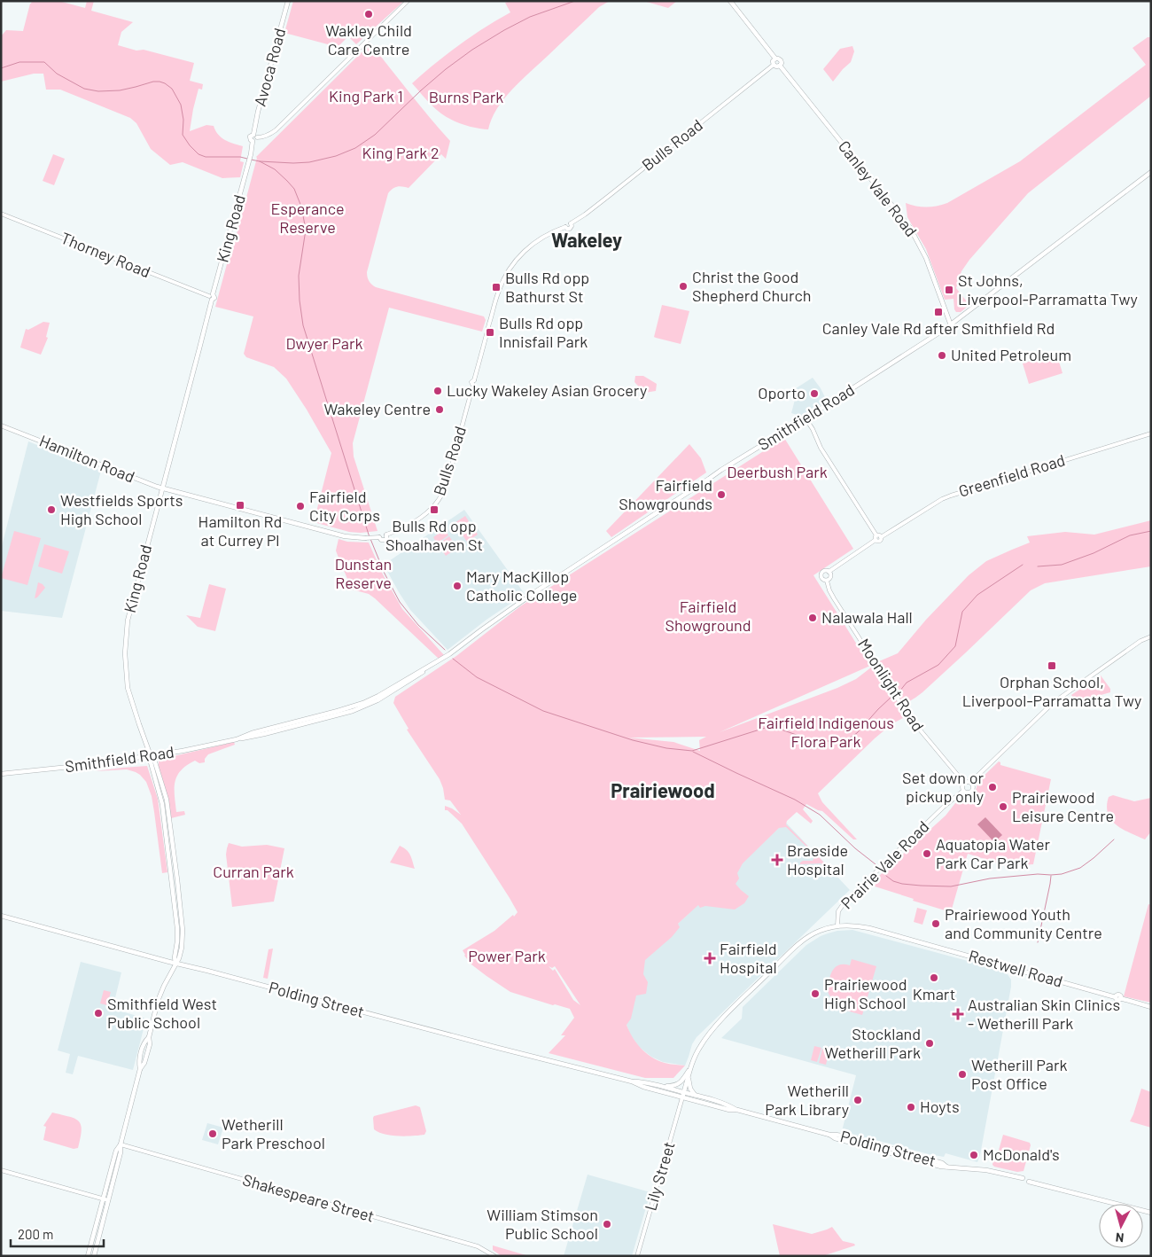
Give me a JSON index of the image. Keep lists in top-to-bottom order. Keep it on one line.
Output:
{"streets":{"main road":["Avoca Road","Canley Vale Road","King Road","Smithfield Road","Hamilton Road","Prairie Vale Road","Restwell Road","Polding Street"],"street":["Bulls Road","Thorney Road","Greenfield Road","Moonlight Road","Lily Street","Shakespeare Street"]},"crossings":[["Avoca Road","King Road"],["Bulls Road","Canley Vale Road"],["Bulls Road","Hamilton Road"],["Canley Vale Road","Smithfield Road"],["King Road","Thorney Road"],["King Road","Smithfield Road"],["King Road","Hamilton Road"],["King Road","Polding Street"],["King Road","Shakespeare Street"],["Greenfield Road","Moonlight Road"],["Moonlight Road","Prairie Vale Road"],["Prairie Vale Road","Restwell Road"],["Prairie Vale Road","Polding Street"],["Prairie Vale Road","Lily Street"],["Polding Street","Lily Street"]],"districts":["Wakeley","Prairiewood"],"parks":["King Park 1","Burns Park","King Park 2","Esperance Reserve","Dwyer Park","Deerbush Park","Dunstan Reserve","Fairfield Showground","Fairfield Indigenous Flora Park","Curran Park","Power Park"],"places":{"other":["Wakley Child Care Centre","Christ the Good Shepherd Church","United Petroleum","Lucky Wakeley Asian Grocery","Oporto","Wakeley Centre","Fairfield Showgrounds","Fairfield City Corps","Westfields Sports High School","Mary MacKillop Catholic College","Nalawala Hall","Set down or pickup only","Prairiewood Leisure Centre","Aquatopia Water Park Car Park","Prairiewood Youth and Community Centre","Kmart","Prairiewood High School","Smithfield West Public School","Stockland Wetherill Park","Wetherill Park Post Office","Wetherill Park Library","Hoyts","Wetherill Park Preschool","McDonald's","William Stimson Public School"],"transit":["Bulls Rd opp Bathurst St","St Johns, Liverpool-Parramatta Twy","Canley Vale Rd after Smithfield Rd","Bulls Rd opp Innisfail Park","Hamilton Rd at Currey Pl","Bulls Rd opp Shoalhaven St","Orphan School, Liverpool-Parramatta Twy"],"health":["Braeside Hospital","Fairfield Hospital","Australian Skin Clinics - Wetherill Park"]},"scale_bar":"200 m","north":"bottom"}
